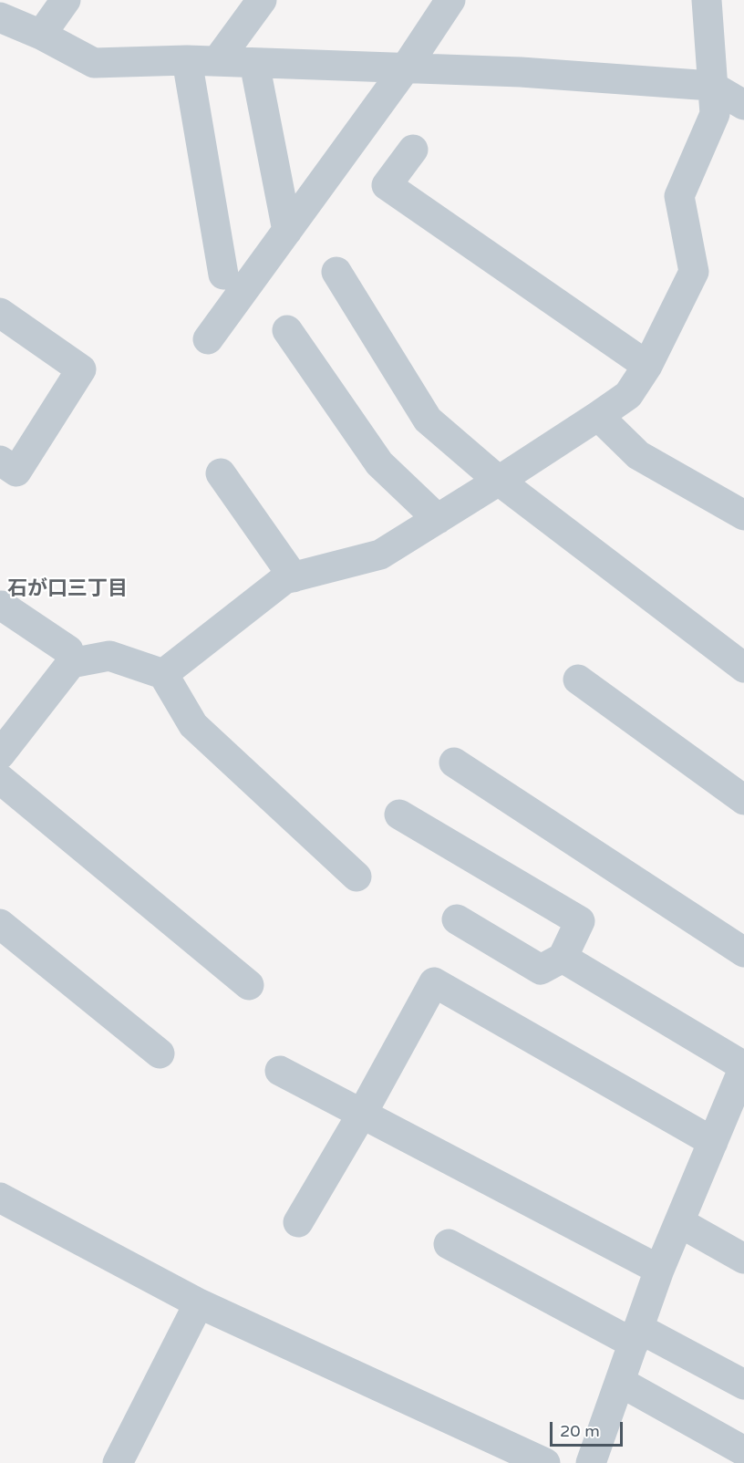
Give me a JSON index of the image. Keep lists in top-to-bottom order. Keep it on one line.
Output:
{"districts":["石が口三丁目"],"scale_bar":"20 m"}
